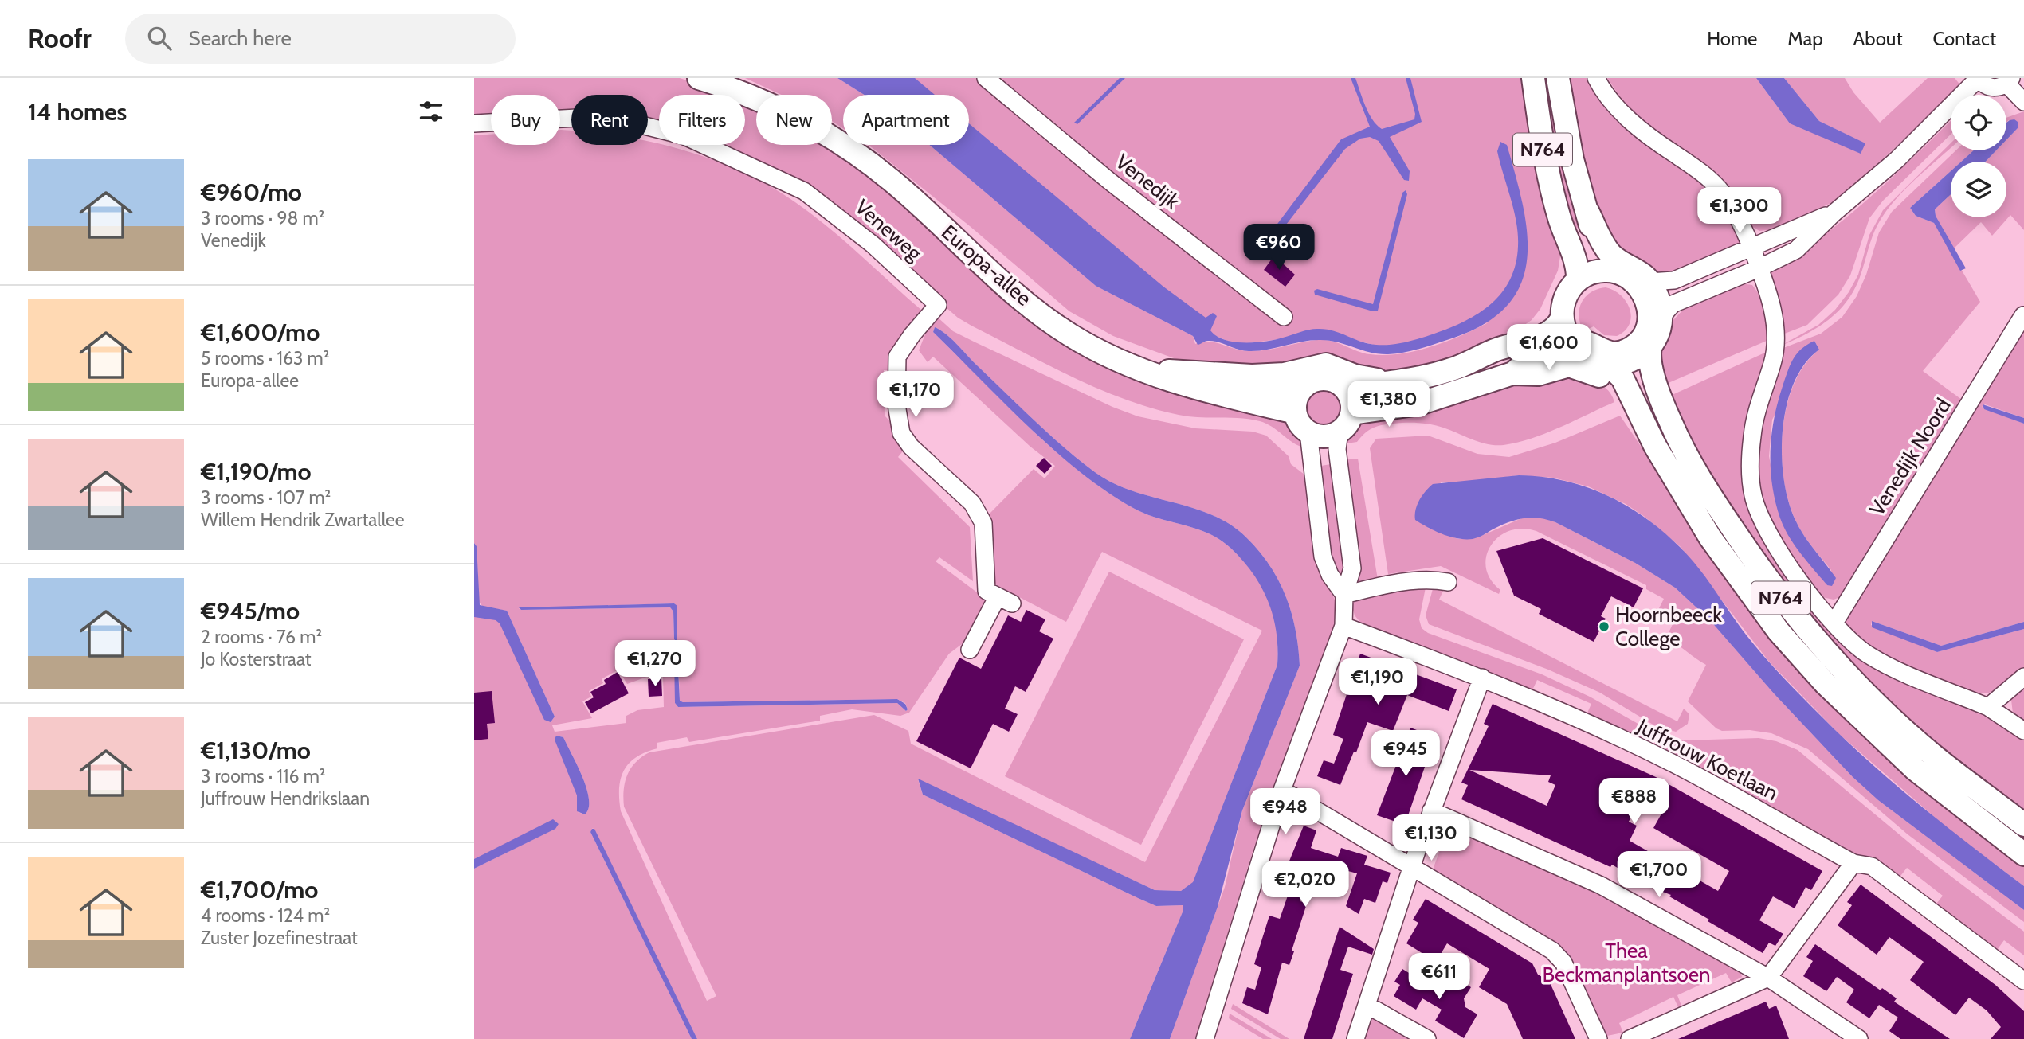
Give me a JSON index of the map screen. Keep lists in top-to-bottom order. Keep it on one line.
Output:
{"streets":{"main road":["N764","Europa-allee"],"street":["Venedijk","Veneweg","Venedijk Noord","Juffrouw Koetlaan"]},"parks":["Thea Beckmanplantsoen"],"places":["Hoornbeeck College"],"page":{"header":"Roofr","search":"Search here","nav":["Home","Map","About","Contact"],"heading":"14 homes","chip":["Buy","Rent","Filters","New","Apartment"],"list":[{"name":"€960/mo","note":"3 rooms · 98 m² · Venedijk"},{"name":"€1,600/mo","note":"5 rooms · 163 m² · Europa-allee"},{"name":"€1,190/mo","note":"3 rooms · 107 m² · Willem Hendrik Zwartallee"},{"name":"€945/mo","note":"2 rooms · 76 m² · Jo Kosterstraat"},{"name":"€1,130/mo","note":"3 rooms · 116 m² · Juffrouw Hendrikslaan"},{"name":"€1,700/mo","note":"4 rooms · 124 m² · Zuster Jozefinestraat"}],"price":["€1,300","€960","€1,600","€1,170","€1,380","€1,270","€1,190","€945","€888","€948","€1,130","€1,700","€2,020","€611"]}}
